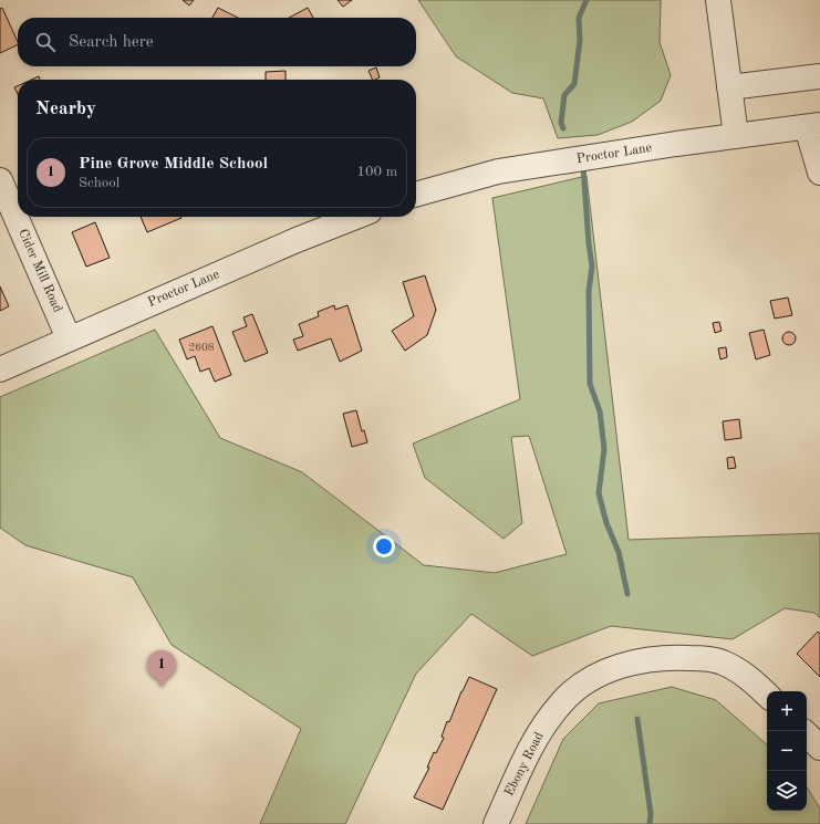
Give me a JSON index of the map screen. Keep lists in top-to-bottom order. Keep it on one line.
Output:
{"streets":{"street":["Proctor Lane","Cider Mill Road","Ebony Road"]},"crossings":[["Proctor Lane","Cider Mill Road"]],"house_numbers":["2608"],"page":{"search":"Search here","heading":"Nearby","list":[{"mark":"1","name":"Pine Grove Middle School","note":"School","value":"100 m"}],"pins":"1","map_buttons":["+","−"]}}
